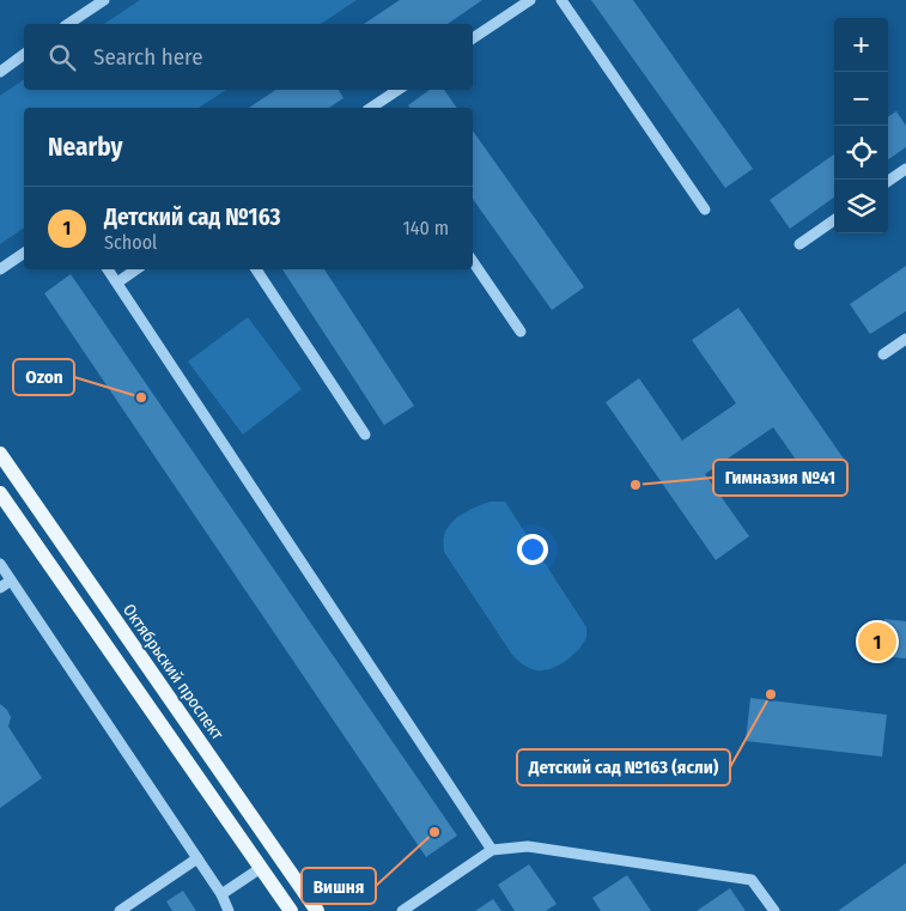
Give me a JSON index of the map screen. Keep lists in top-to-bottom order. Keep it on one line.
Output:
{"streets":{"main road":["Октябрьский проспект"]},"places":["Ozon","Гимназия №41","Детский сад №163 (ясли)","Вишня"],"page":{"map_buttons":["+","−"],"search":"Search here","heading":"Nearby","list":[{"mark":"1","name":"Детский сад №163","note":"School","value":"140 m"}],"pins":"1"}}
